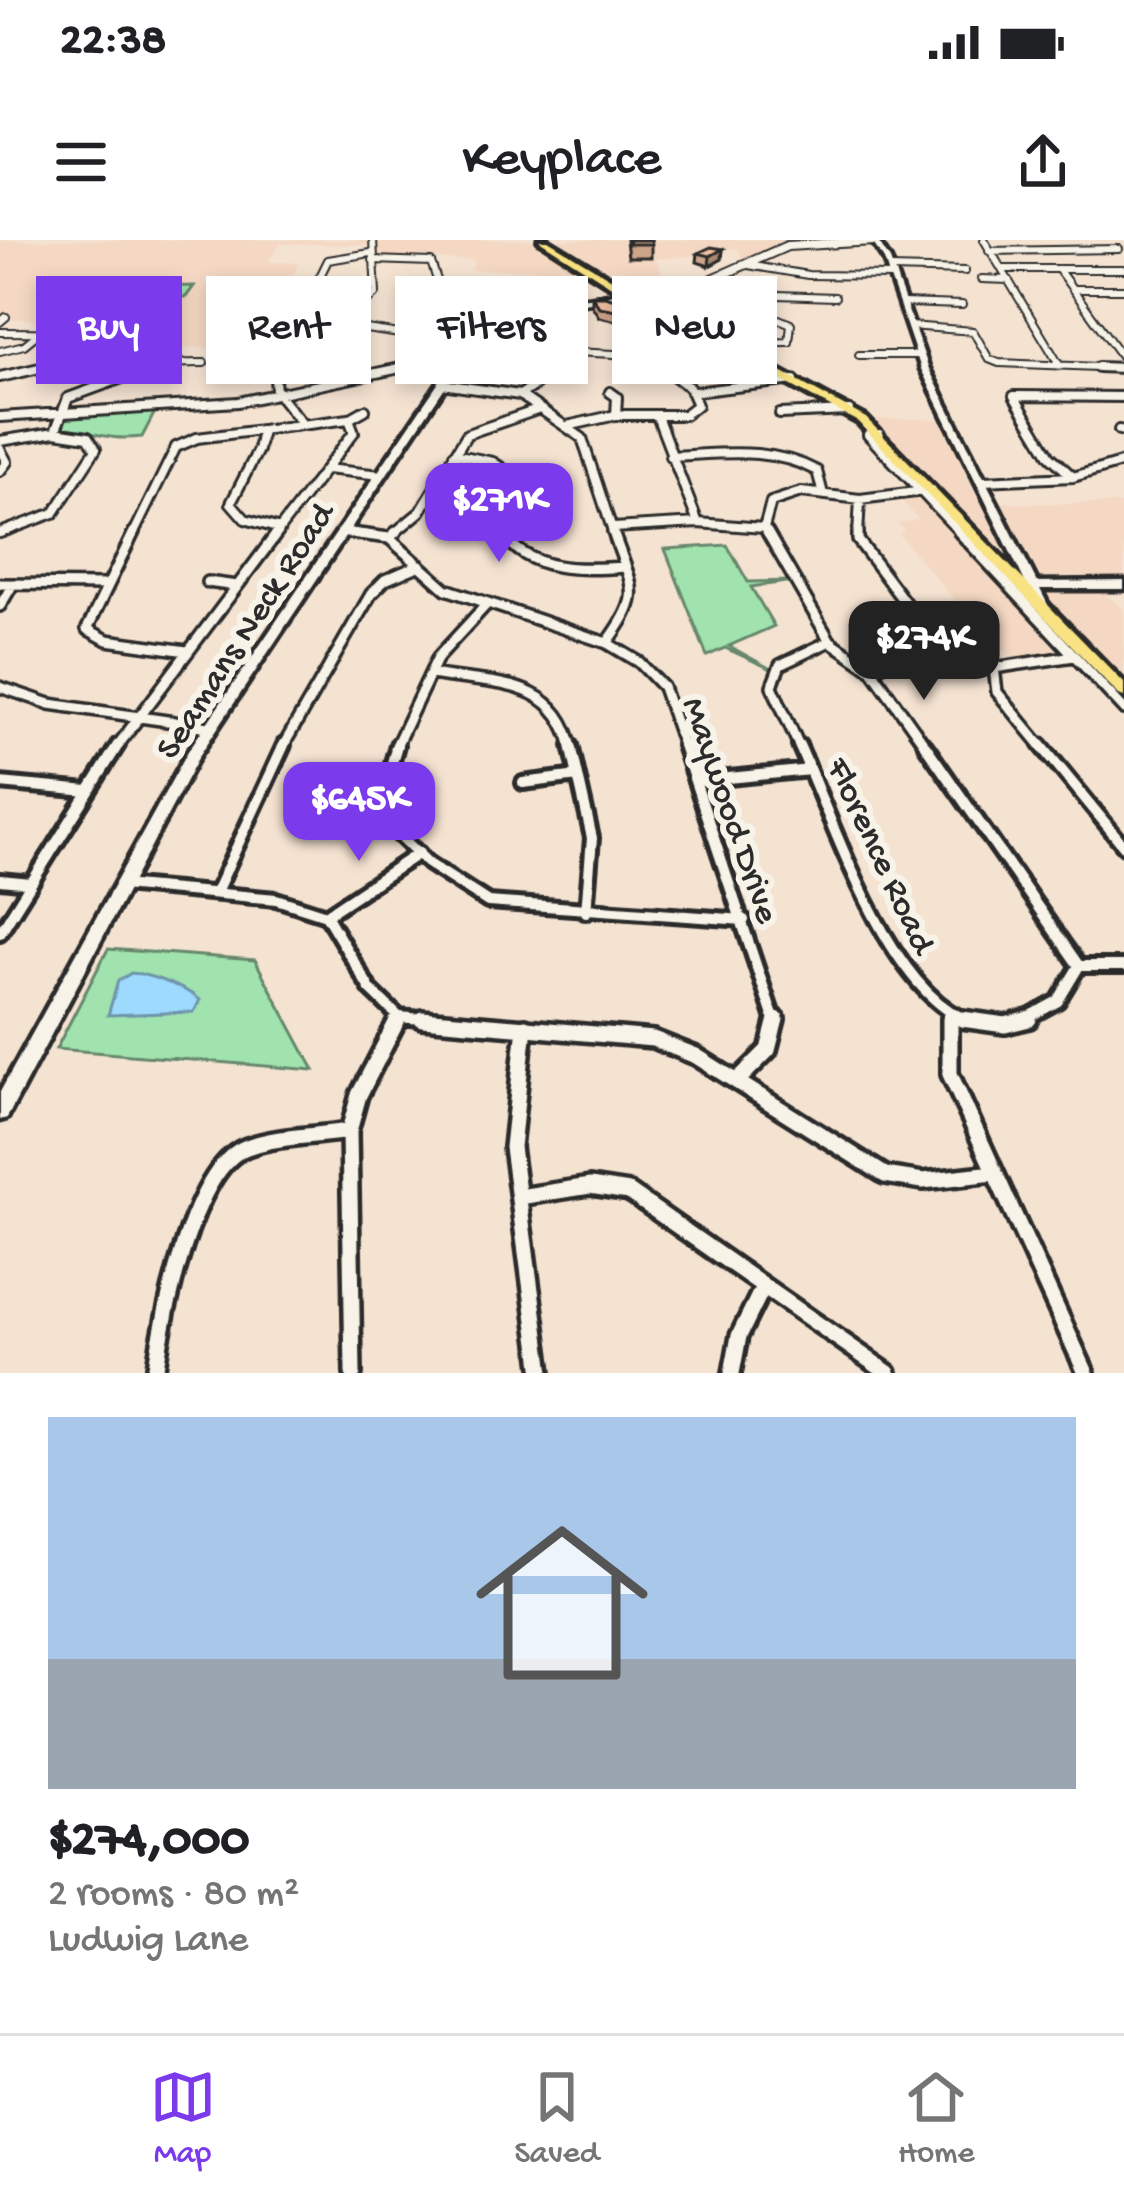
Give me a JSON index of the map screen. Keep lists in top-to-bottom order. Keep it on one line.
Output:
{"streets":{"main road":["Seamans Neck Road"],"street":["Maywood Drive","Florence Road"]},"page":{"status":"22:38","header":"Keyplace","chip":["Buy","Rent","Filters","New"],"price":["$271K","$274K","$645K"],"list":[{"name":"$274,000","note":"2 rooms · 80 m² · Ludwig Lane"}],"tabs":["Map","Saved","Home"]}}
